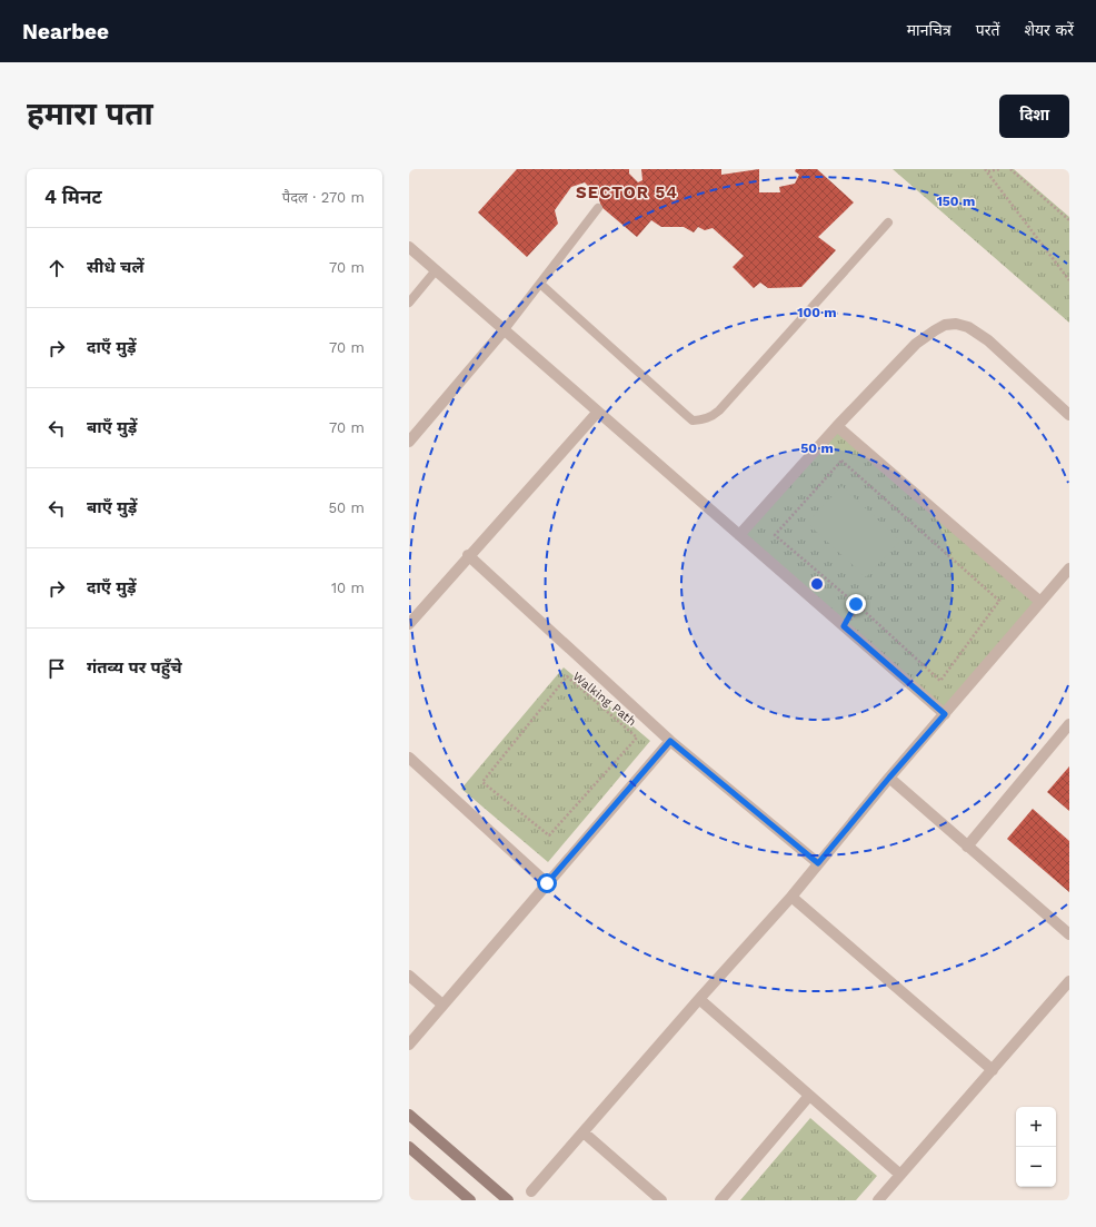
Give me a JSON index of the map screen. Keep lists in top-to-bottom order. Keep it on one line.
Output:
{"streets":{"path":["Walking Path"]},"districts":["SECTOR 54"],"page":{"header":"Nearbee","nav":["मानचित्र","परतें","शेयर करें"],"buttons":"दिशा","title":"हमारा पता","heading":["4 मिनट","पैदल · 270 m"],"list":[["सीधे चलें","70 m"],["दाएँ मुड़ें","70 m"],["बाएँ मुड़ें","70 m"],["बाएँ मुड़ें","50 m"],["दाएँ मुड़ें","10 m"],"गंतव्य पर पहुँचे"],"map_buttons":["+","−"]},"rings":["150 m","100 m","50 m"]}
